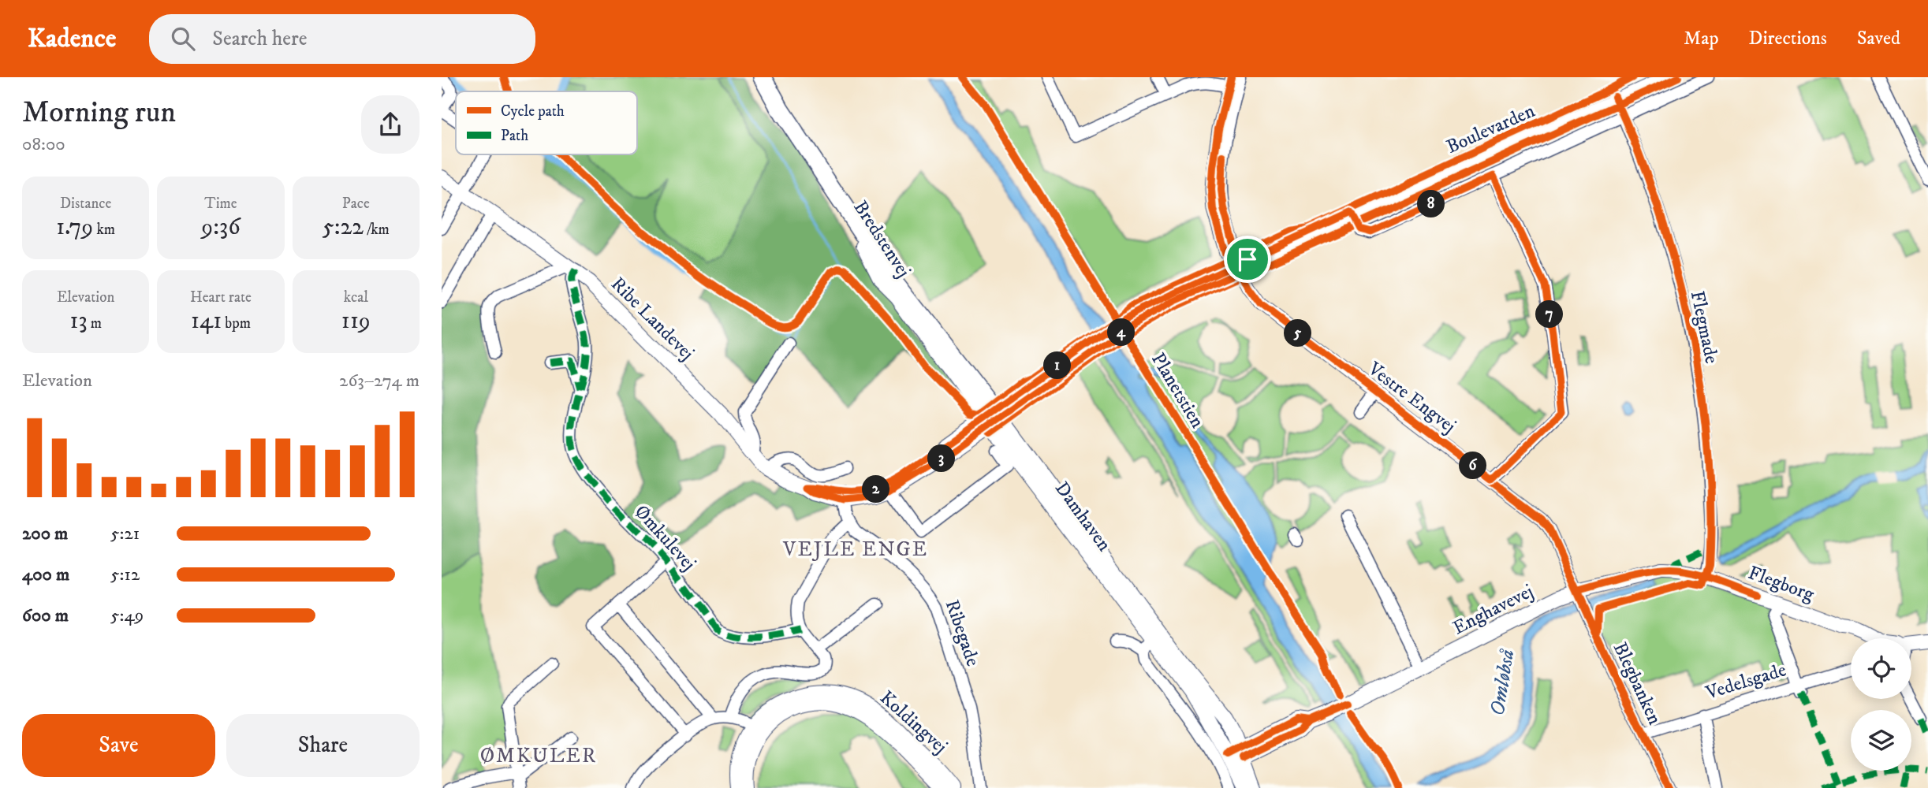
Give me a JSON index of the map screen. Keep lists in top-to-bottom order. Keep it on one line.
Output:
{"streets":{"highway":["Bredstenvej"],"main road":["Boulevarden","Ribe Landevej","Damhaven","Flegborg","Enghavevej","Koldingvej"],"street":["Flegmade","Vestre Engvej","Ømkulevej","Ribegade","Vedelsgade","Blegbanken"],"cycle path":["Planetstien"]},"crossings":[["Boulevarden","Bredstenvej"],["Boulevarden","Ribe Landevej"],["Boulevarden","Flegmade"],["Boulevarden","Vestre Engvej"],["Boulevarden","Damhaven"],["Bredstenvej","Damhaven"],["Ribe Landevej","Ømkulevej"],["Flegmade","Flegborg"],["Flegmade","Enghavevej"],["Vestre Engvej","Enghavevej"],["Vestre Engvej","Blegbanken"],["Damhaven","Enghavevej"],["Flegborg","Enghavevej"],["Enghavevej","Blegbanken"],["Vedelsgade","Blegbanken"]],"districts":["VEJLE ENGE","ØMKULER"],"water":["Omløbså"],"legend":["Cycle path","Path"],"page":{"header":"Kadence","search":"Search here","nav":["Map","Directions","Saved"],"heading":["Morning run","08:00"],"stats":[["Distance","1.79 km"],["Time","9:36"],["Pace","5:22 /km"],["Elevation","13 m"],["Heart rate","141 bpm"],["kcal","119"]],"pins":["8","7","4","5","1","3","6","2"],"chart":["Elevation","263–274 m"],"list":[{"name":"200 m","note":"5:21"},{"name":"400 m","note":"5:12"},{"name":"600 m","note":"5:49"}],"buttons":["Save","Share"]}}
